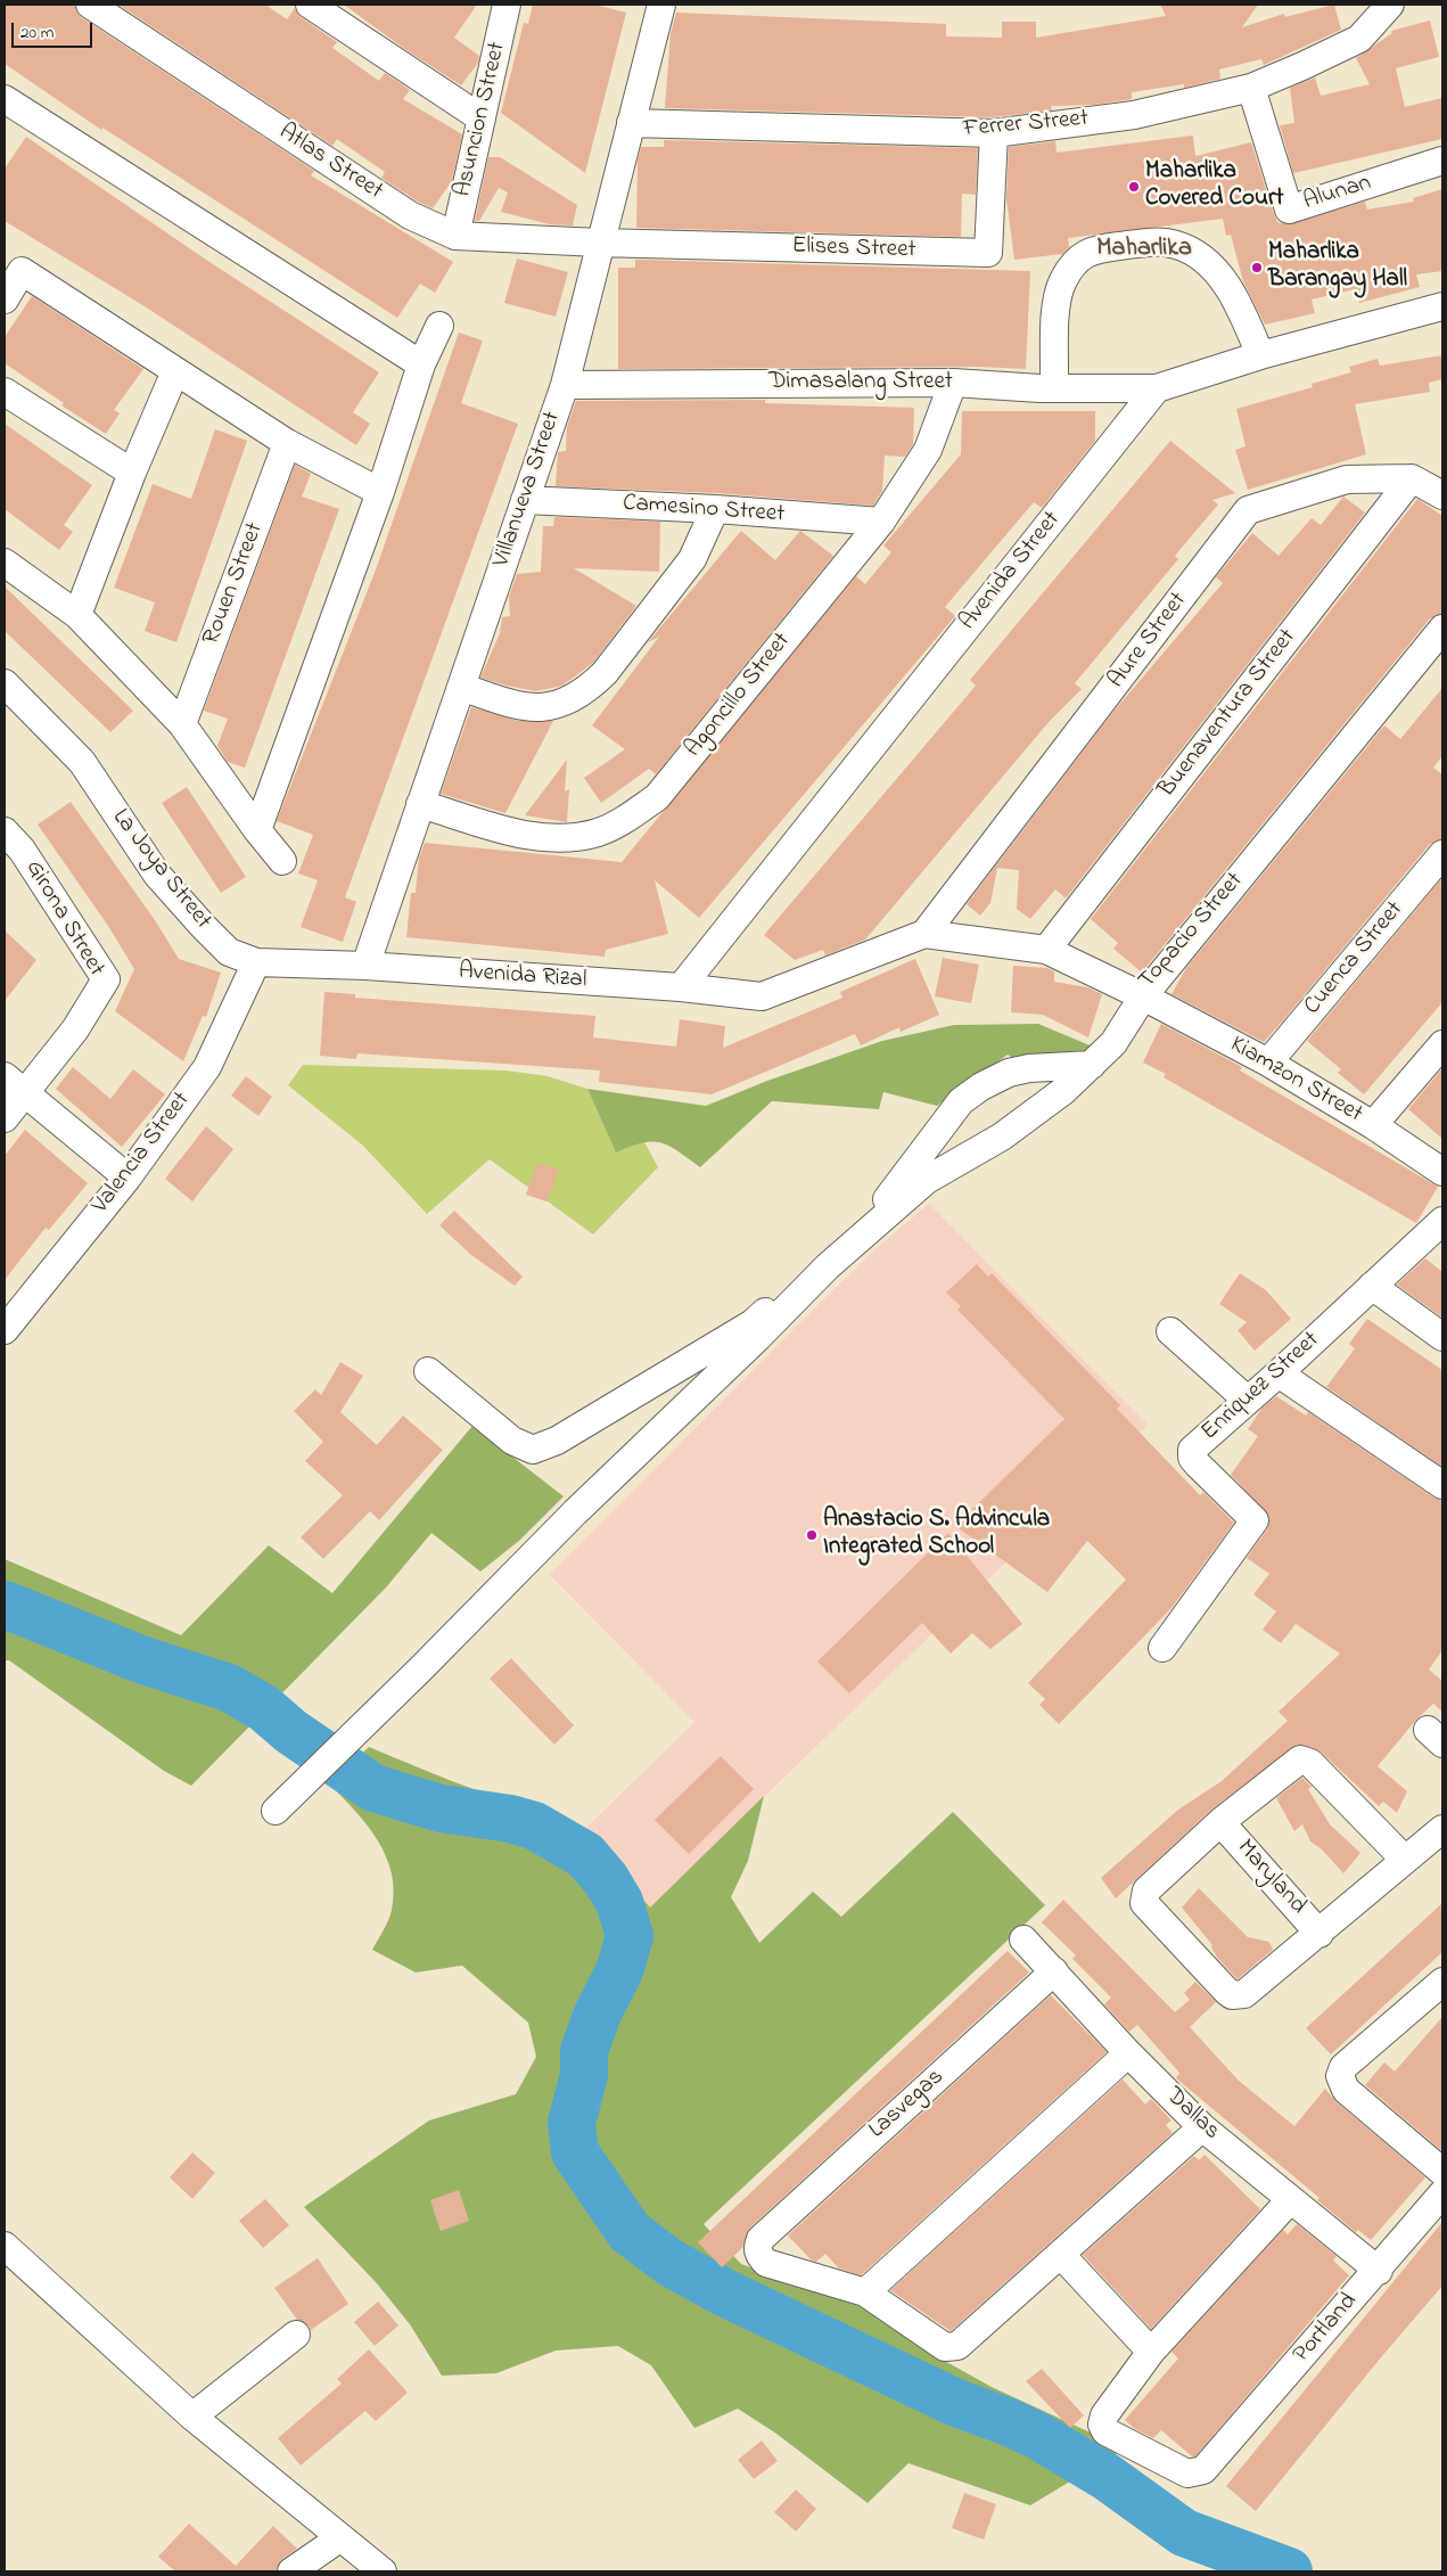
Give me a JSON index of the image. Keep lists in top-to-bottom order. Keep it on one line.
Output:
{"streets":{"street":["Asuncion Street","Ferrer Street","Atlas Street","Alunan","Elises Street","Dimasalang Street","Villanueva Street","Camesino Street","Avenida Street","Rouen Street","Aure Street","Agoncillo Street","Buenaventura Street","La Joya Street","Girona Street","Topacio Street","Cuenca Street","Avenida Rizal","Kiamzon Street","Valencia Street","Enriquez Street","Maryland","Lasvegas","Dallas","Portland"]},"crossings":[["Asuncion Street","Atlas Street"],["Ferrer Street","Alunan"],["Ferrer Street","Elises Street"],["Ferrer Street","Villanueva Street"],["Atlas Street","Elises Street"],["Atlas Street","Villanueva Street"],["Elises Street","Villanueva Street"],["Dimasalang Street","Villanueva Street"],["Dimasalang Street","Avenida Street"],["Dimasalang Street","Agoncillo Street"],["Villanueva Street","Camesino Street"],["Villanueva Street","Agoncillo Street"],["Villanueva Street","La Joya Street"],["Villanueva Street","Avenida Rizal"],["Camesino Street","Agoncillo Street"],["Avenida Street","Topacio Street"],["Avenida Street","Avenida Rizal"],["Aure Street","Buenaventura Street"],["Aure Street","Topacio Street"],["Buenaventura Street","Topacio Street"],["La Joya Street","Avenida Rizal"],["La Joya Street","Valencia Street"],["Topacio Street","Avenida Rizal"],["Topacio Street","Kiamzon Street"],["Cuenca Street","Kiamzon Street"],["Lasvegas","Dallas"],["Dallas","Portland"]],"districts":["Maharlika"],"places":["Maharlika Covered Court","Maharlika Barangay Hall","Anastacio S. Advincula Integrated School"],"scale_bar":"20 m"}
